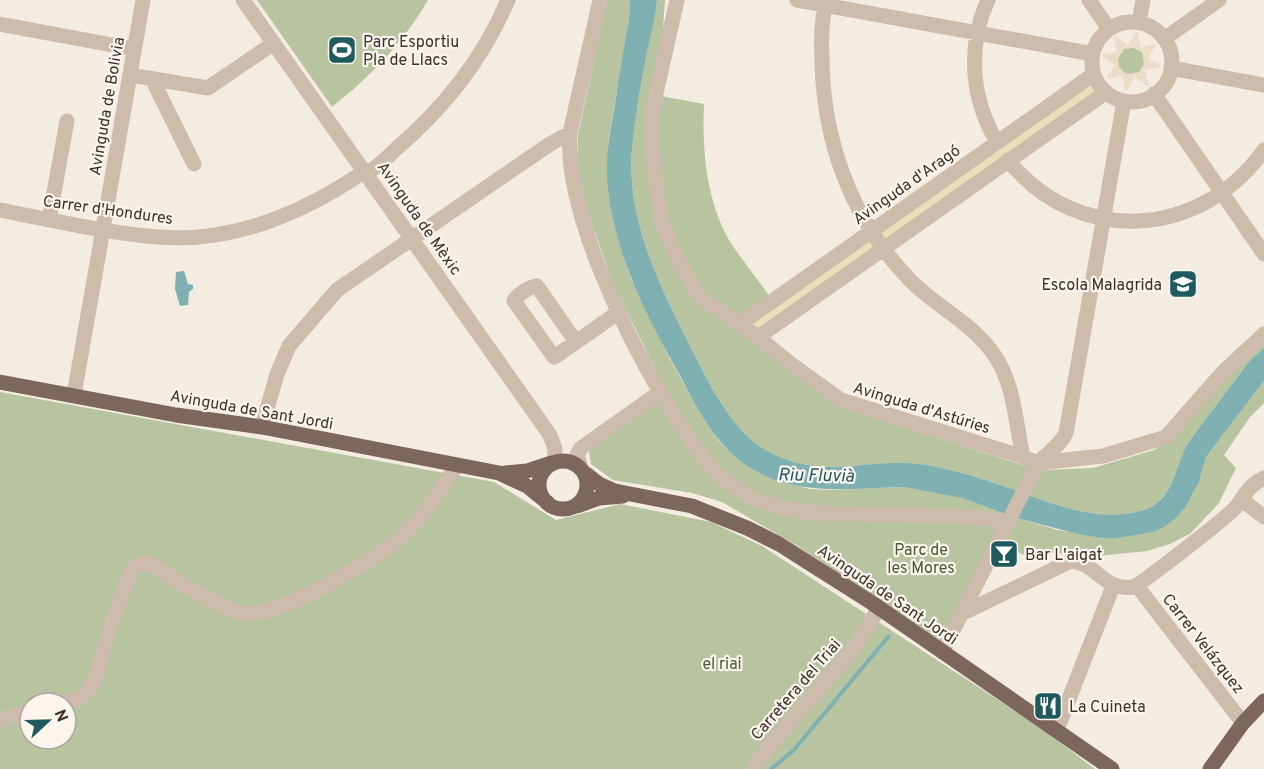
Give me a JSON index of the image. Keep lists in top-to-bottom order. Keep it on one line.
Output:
{"streets":{"main road":["Avinguda de Sant Jordi"],"street":["Avinguda de Bolivia","Avinguda d'Aragó","Carrer d'Hondures","Avinguda de Mèxic","Avinguda d'Astúries","Carrer Velázquez","Carretera del Triai"]},"crossings":[["Avinguda de Bolivia","Carrer d'Hondures"],["Avinguda de Bolivia","Avinguda de Sant Jordi"],["Avinguda d'Aragó","Avinguda d'Astúries"],["Carrer d'Hondures","Avinguda de Mèxic"],["Avinguda de Mèxic","Avinguda de Sant Jordi"],["Avinguda de Sant Jordi","Carretera del Triai"]],"water":["Riu Fluvià"],"parks":["Parc de les Mores","el riai"],"places":{"sports":["Parc Esportiu Pla de Llacs"],"school or university":["Escola Malagrida"],"bar":["Bar L'aigat"],"restaurant":["La Cuineta"]},"north":"right"}
